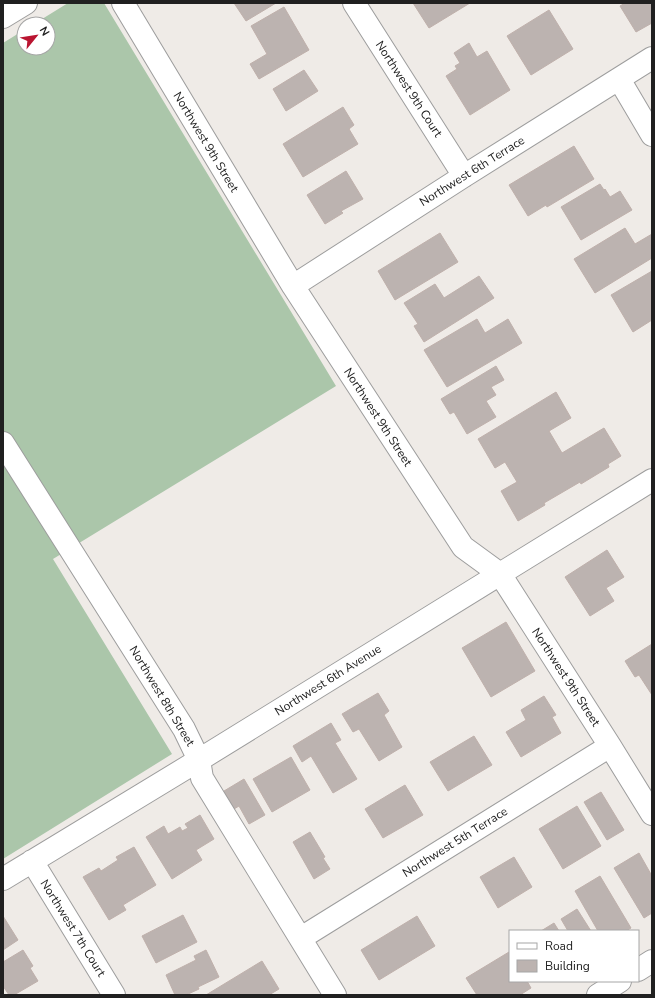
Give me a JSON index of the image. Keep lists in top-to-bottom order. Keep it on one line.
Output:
{"streets":{"street":["Northwest 9th Court","Northwest 9th Street","Northwest 6th Terrace","Northwest 6th Avenue","Northwest 8th Street","Northwest 5th Terrace","Northwest 7th Court"]},"crossings":[["Northwest 9th Court","Northwest 6th Terrace"],["Northwest 9th Street","Northwest 6th Terrace"],["Northwest 9th Street","Northwest 6th Avenue"],["Northwest 9th Street","Northwest 5th Terrace"],["Northwest 6th Avenue","Northwest 8th Street"],["Northwest 6th Avenue","Northwest 7th Court"],["Northwest 8th Street","Northwest 5th Terrace"]],"legend":["Road","Building"],"north":"top right"}
